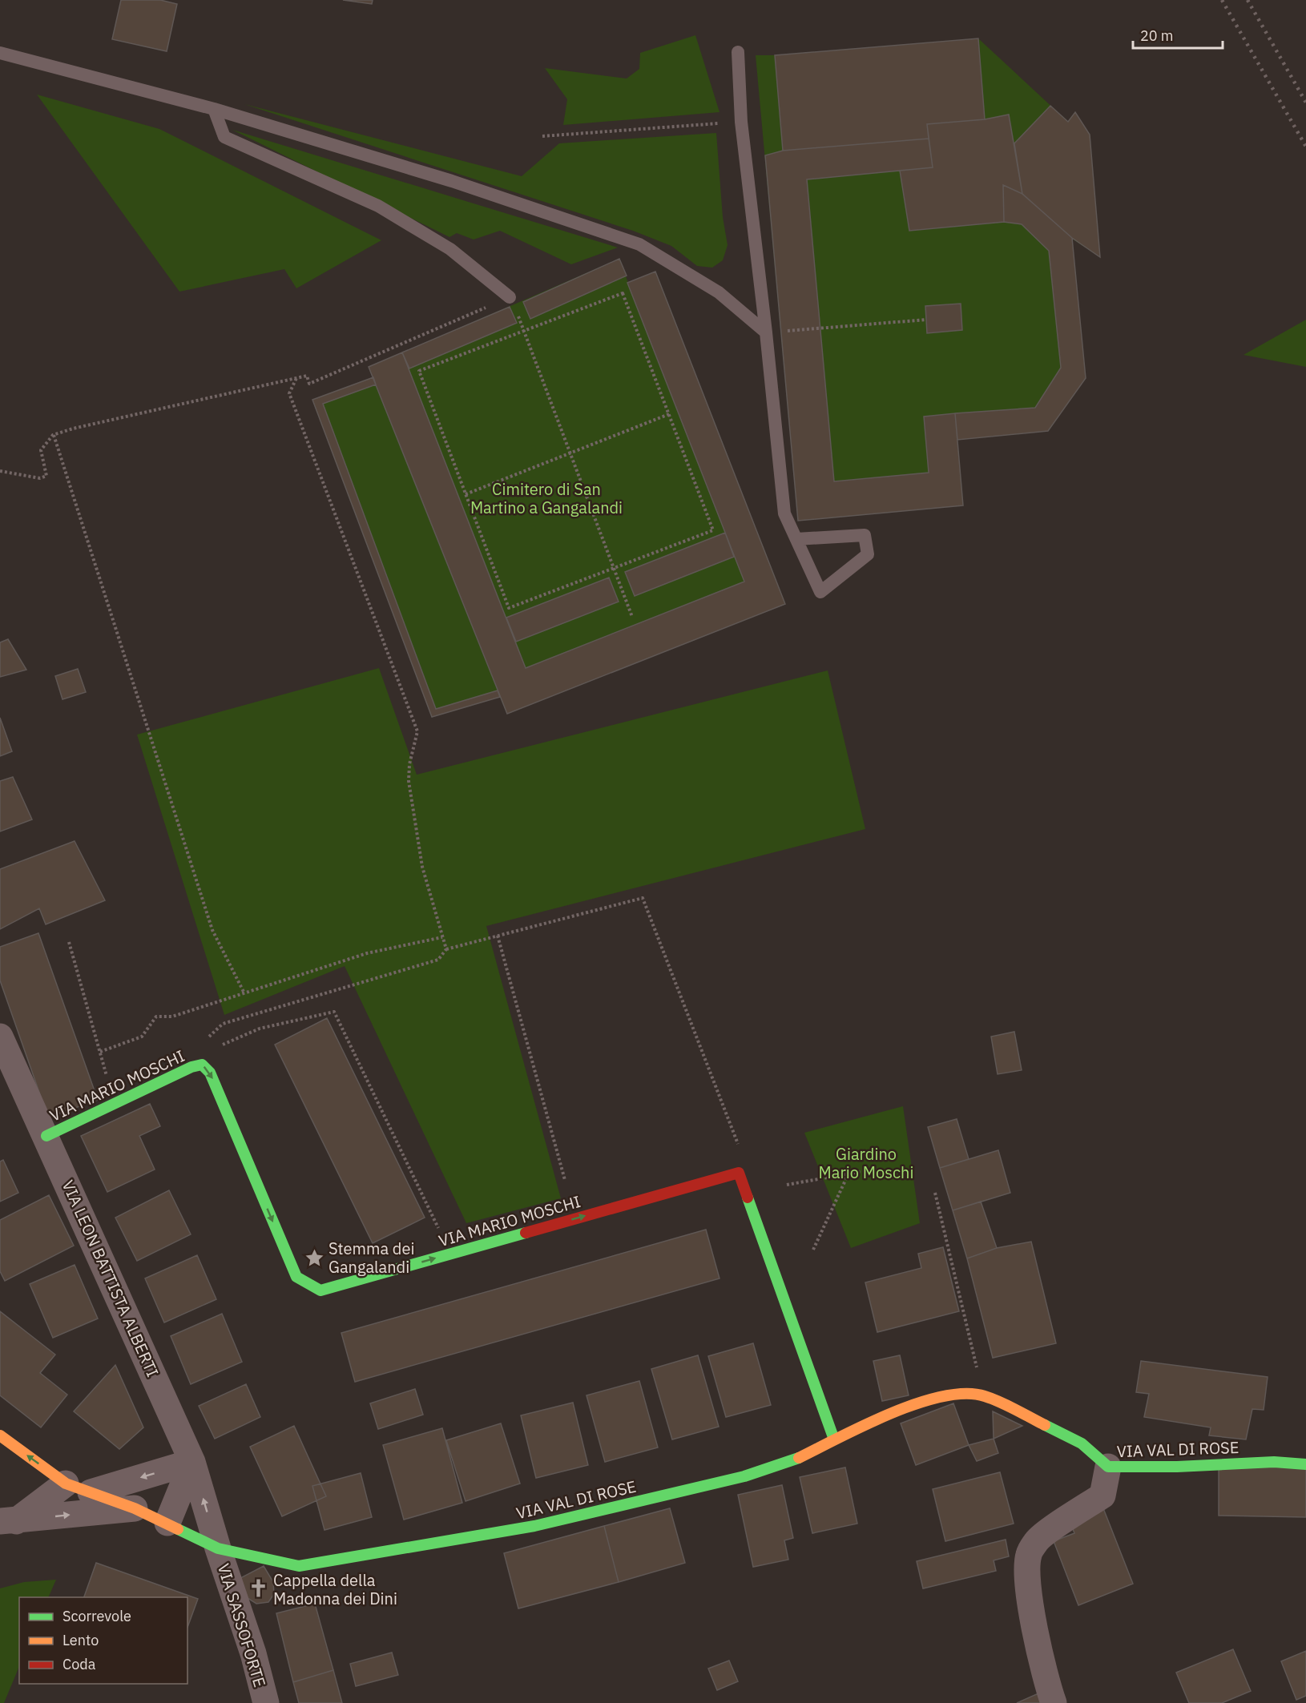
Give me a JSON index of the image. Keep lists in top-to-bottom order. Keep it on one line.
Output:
{"streets":{"street":["VIA MARIO MOSCHI","VIA LEON BATTISTA ALBERTI","VIA VAL DI ROSE","VIA SASSOFORTE"]},"crossings":[["VIA MARIO MOSCHI","VIA LEON BATTISTA ALBERTI"],["VIA MARIO MOSCHI","VIA VAL DI ROSE"],["VIA LEON BATTISTA ALBERTI","VIA VAL DI ROSE"],["VIA LEON BATTISTA ALBERTI","VIA SASSOFORTE"],["VIA VAL DI ROSE","VIA SASSOFORTE"]],"parks":["Cimitero di San Martino a Gangalandi","Giardino Mario Moschi"],"places":{"place":["Stemma dei Gangalandi"],"church":["Cappella della Madonna dei Dini"]},"legend":["Scorrevole","Lento","Coda"],"scale_bar":"20 m"}
